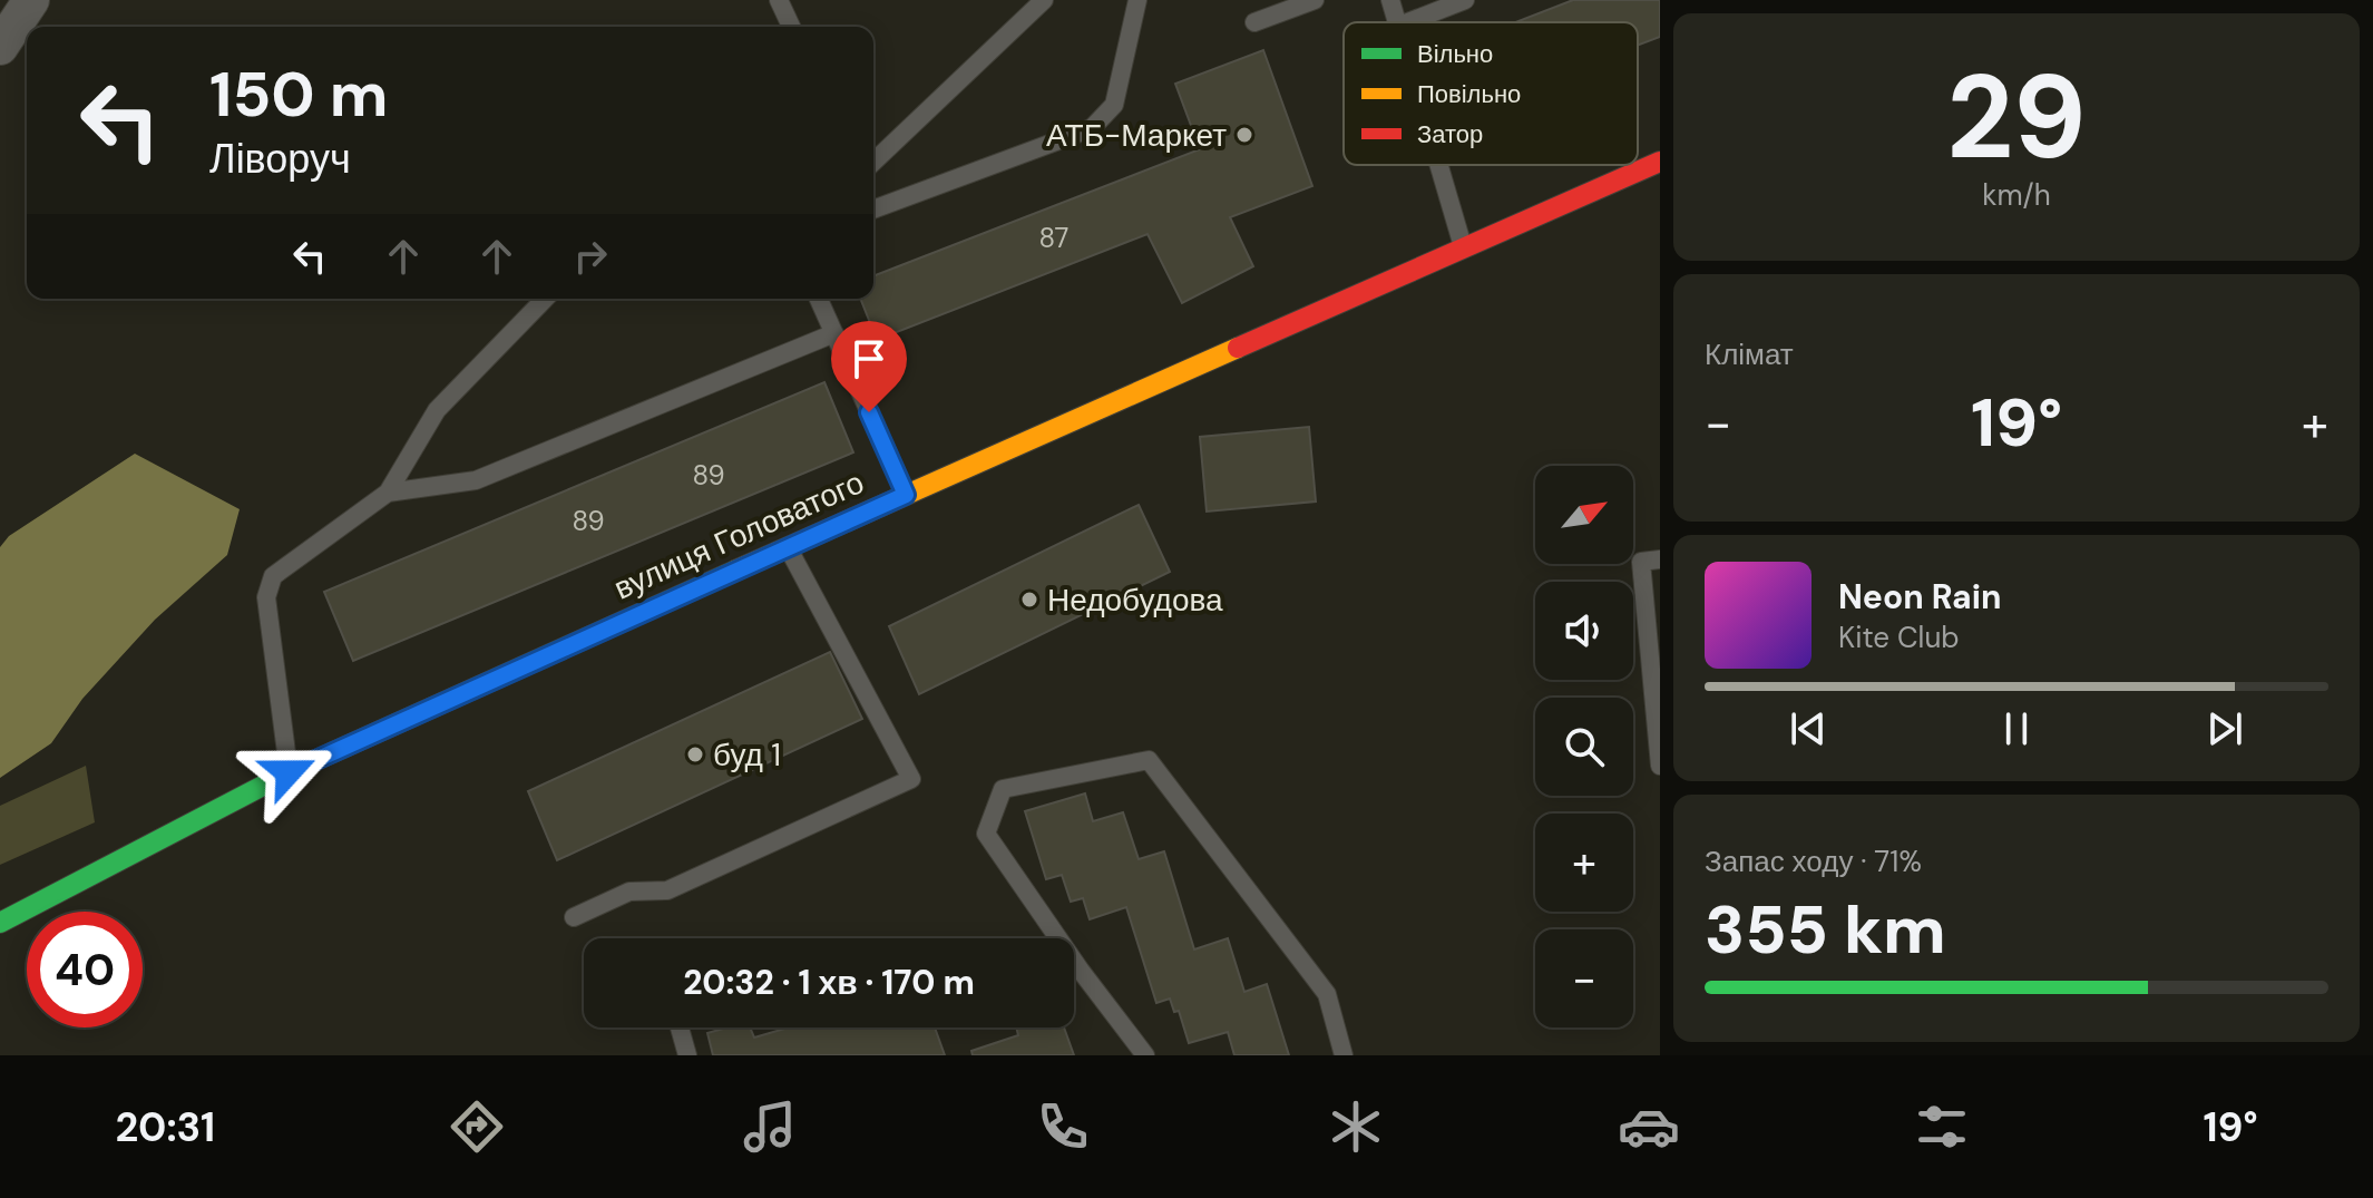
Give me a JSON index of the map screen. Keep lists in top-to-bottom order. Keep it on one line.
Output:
{"streets":{"street":["вулиця Головатого"]},"places":["АТБ-Маркет","Недобудова","буд 1"],"house_numbers":["87","89","89"],"legend":["Вільно","Повільно","Затор"],"north":"top right","page":{"tile":[["29","km/h"],"Клімат",["Запас ходу · 71%","355 km"]],"turn":["150 m","Ліворуч"],"heat":["−","19°","+"],"map_buttons":["+","−"],"song":["Neon Rain","Kite Club"],"limit":"40","trip":"20:32 · 1 хв · 170 m","tabs":["20:31","19°"]}}
